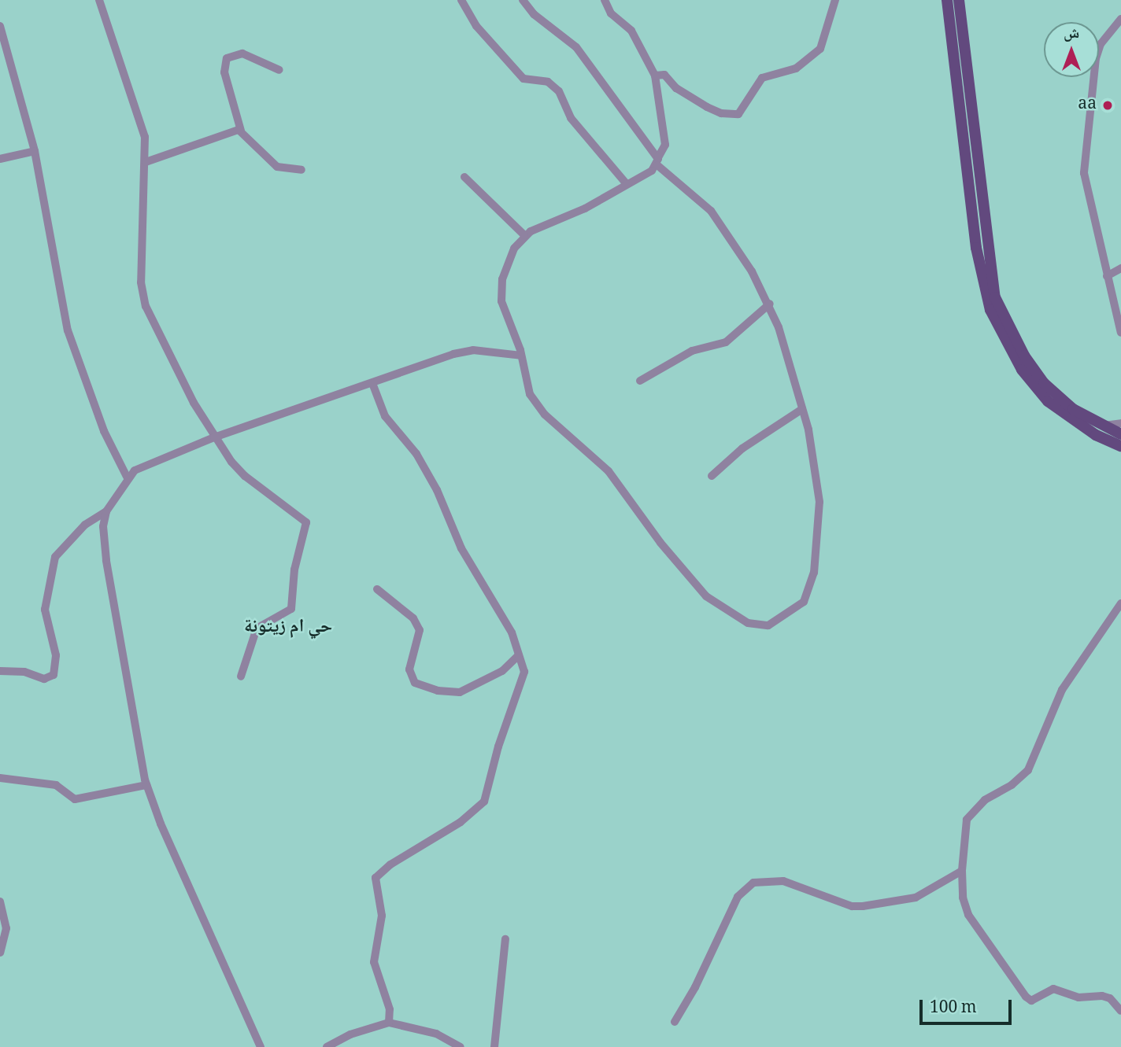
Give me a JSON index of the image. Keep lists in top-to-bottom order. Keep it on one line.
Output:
{"districts":["حي ام زيتونة"],"places":["aa"],"scale_bar":"100 m","north":"top"}
